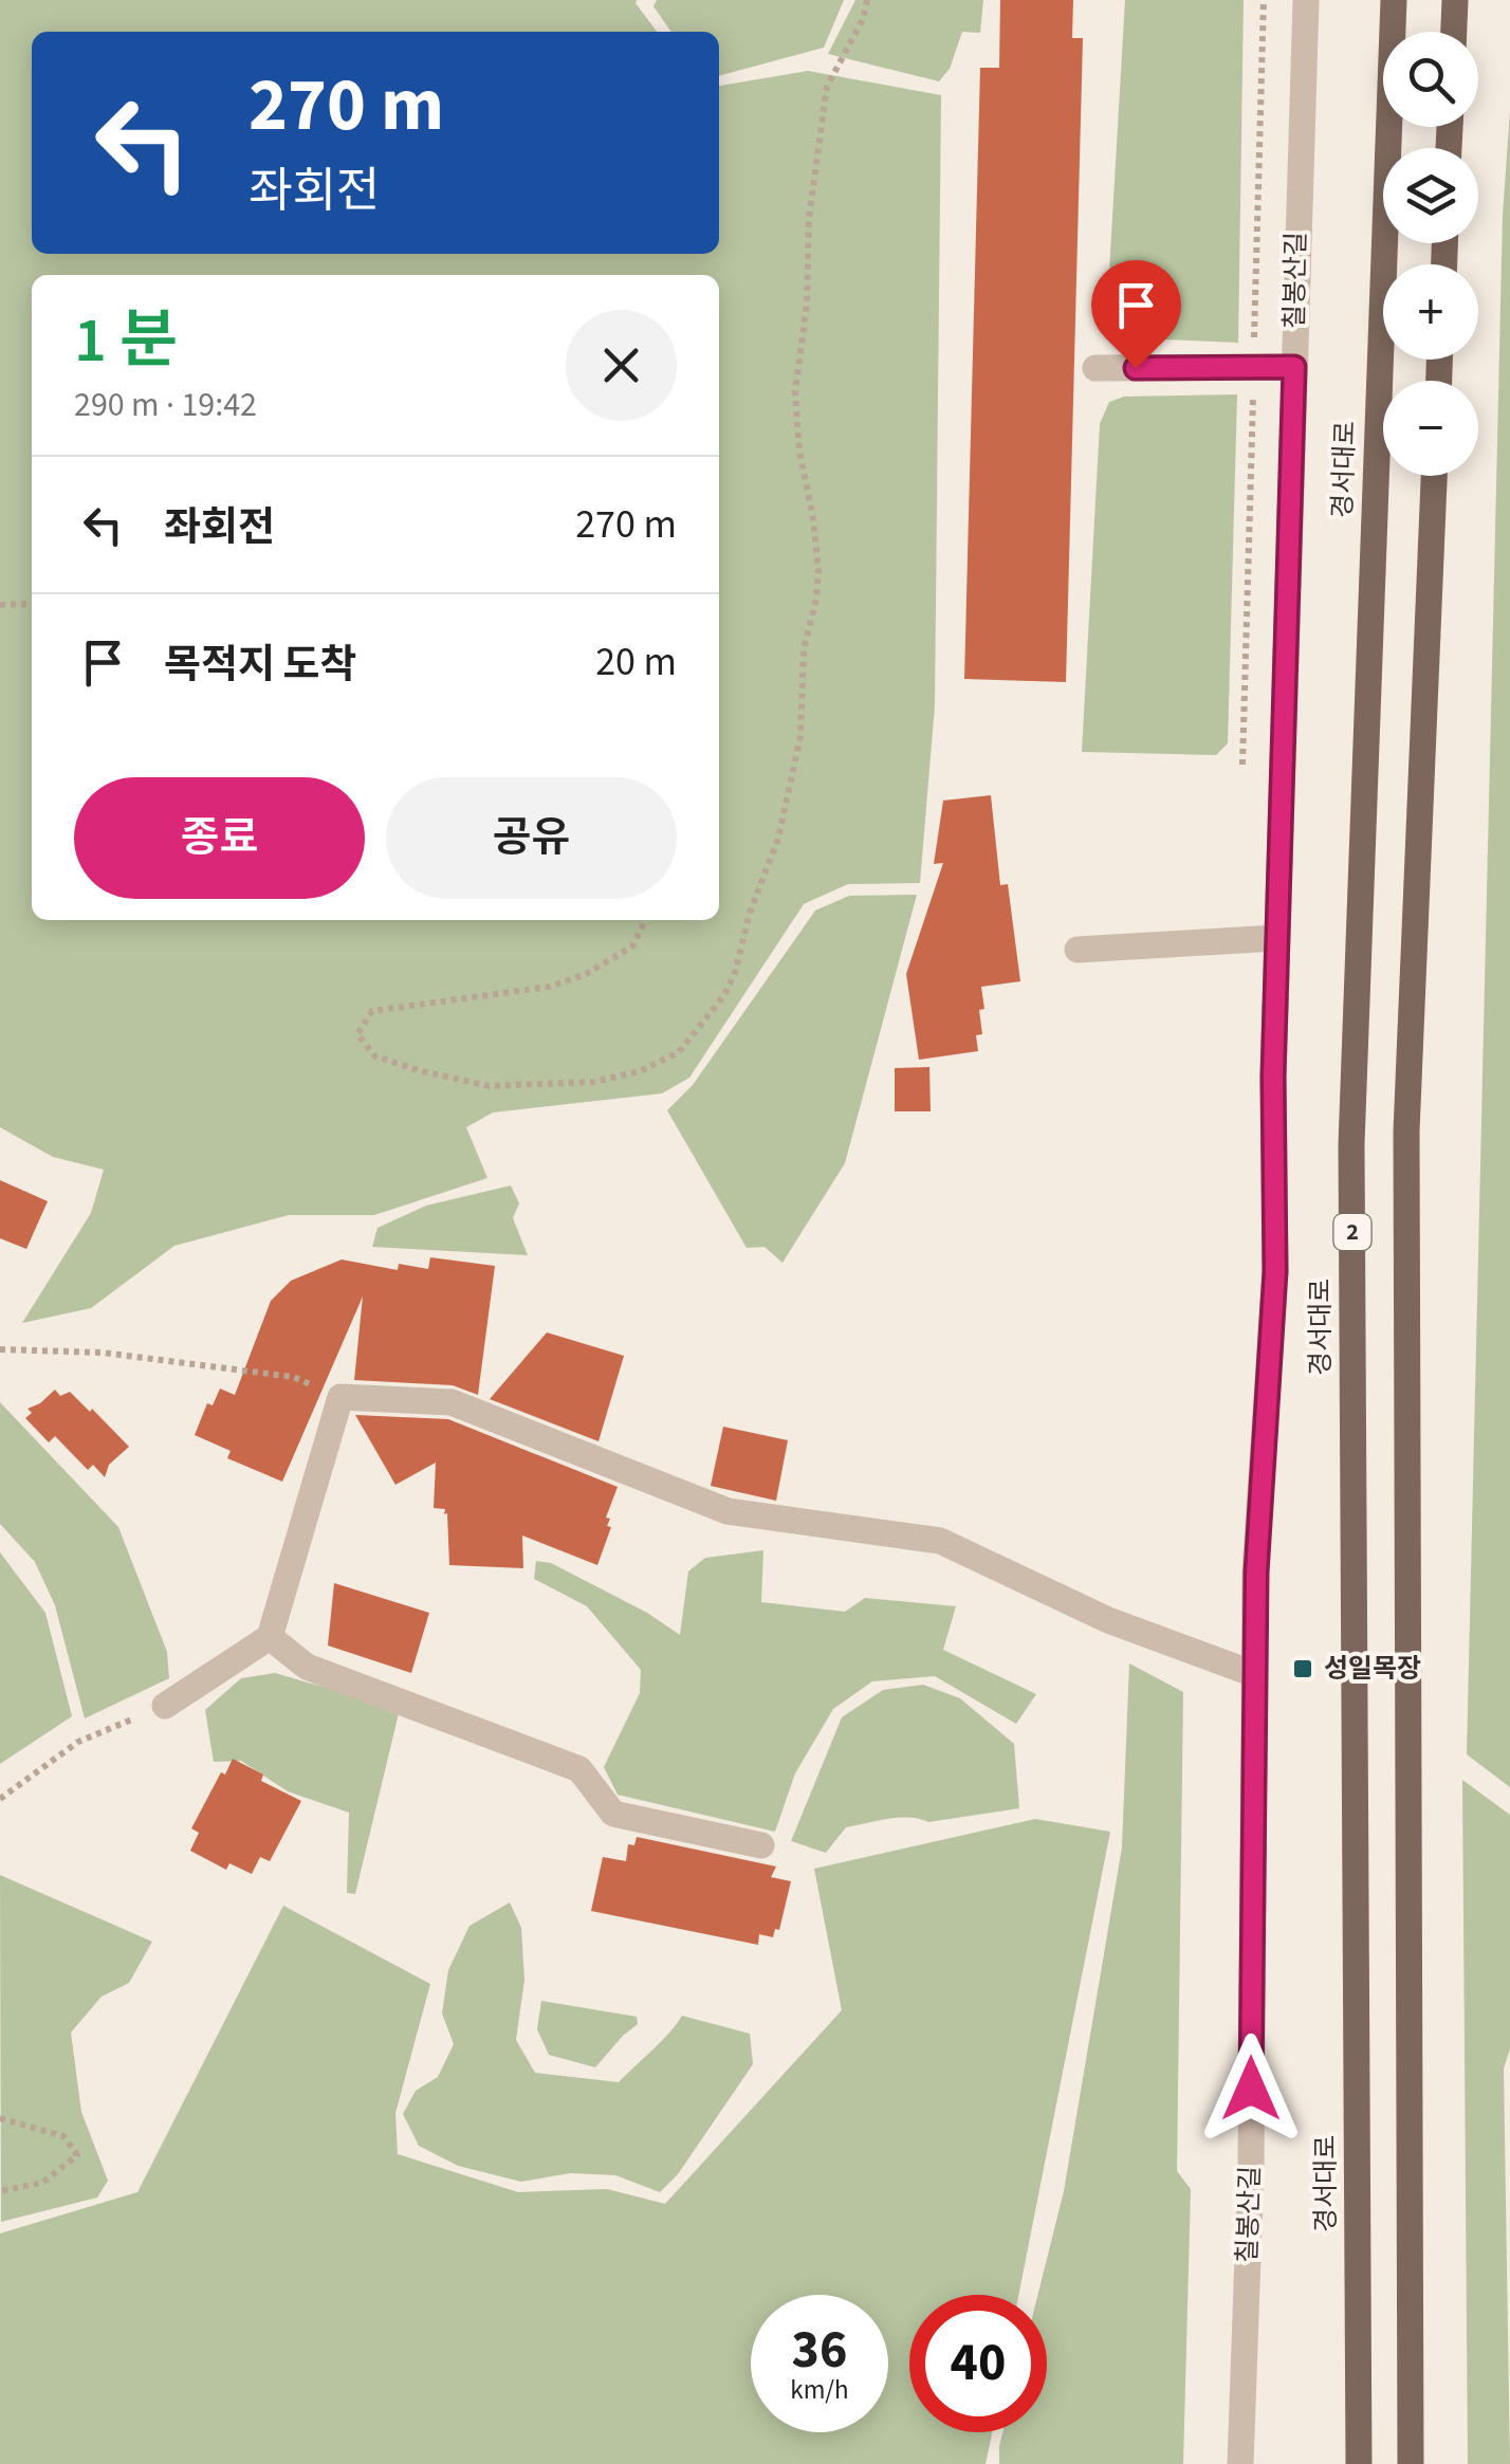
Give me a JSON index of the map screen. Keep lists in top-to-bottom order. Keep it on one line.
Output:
{"streets":{"main road":["경서대로","2"],"street":["칠봉산길"]},"places":{"transit":["성일목장"]},"page":{"map_buttons":["+","−"],"turn":["270 m","좌회전"],"heading":["1 분","290 m · 19:42"],"list":[{"name":"좌회전","value":"270 m"},{"name":"목적지 도착","value":"20 m"}],"buttons":["종료","공유"],"speed":"36 km/h","limit":"40"}}
